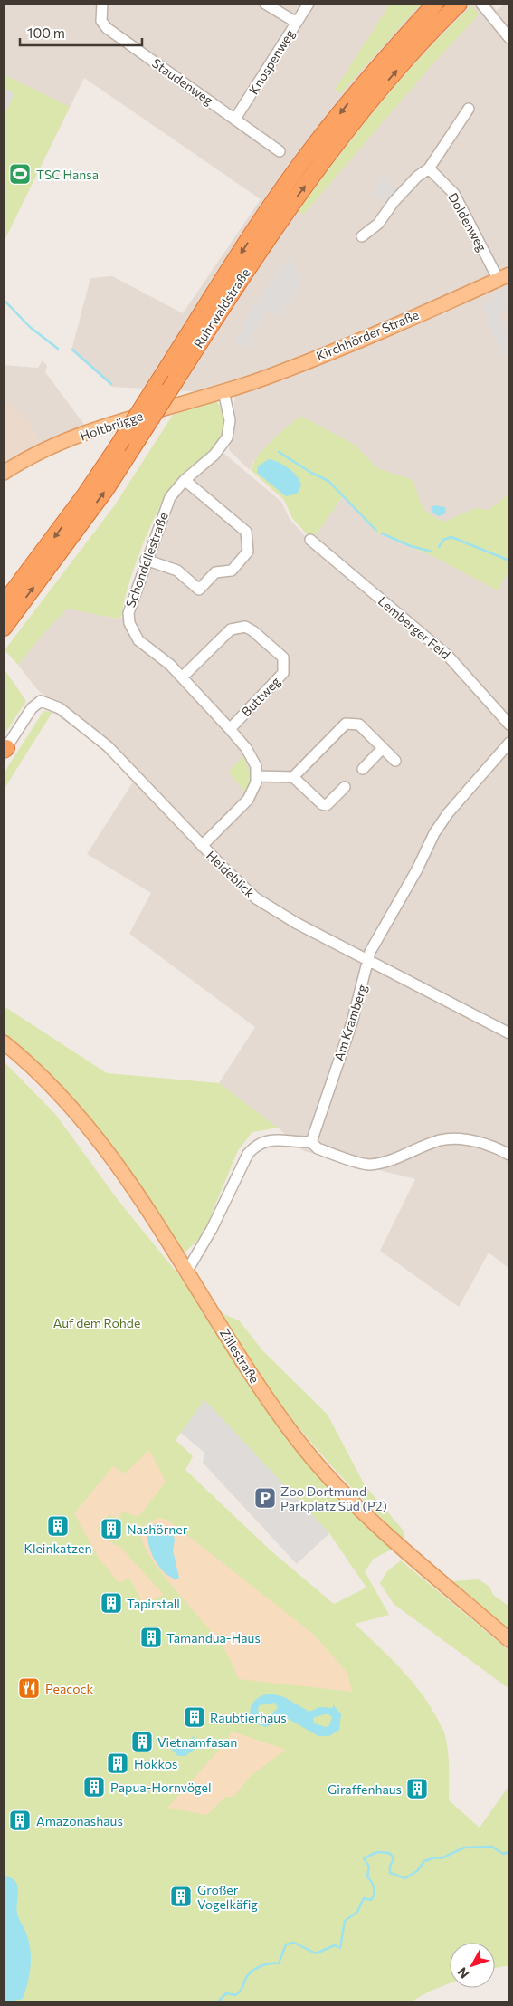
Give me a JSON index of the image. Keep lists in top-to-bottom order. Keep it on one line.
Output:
{"streets":{"highway":["Ruhrwaldstraße"],"main road":["Kirchhörder Straße","Holtbrügge","Zillestraße"],"street":["Knospenweg","Staudenweg","Doldenweg","Schondellestraße","Lemberger Feld","Buttweg","Heideblick","Am Kramberg"]},"crossings":[["Knospenweg","Staudenweg"],["Doldenweg","Kirchhörder Straße"],["Kirchhörder Straße","Holtbrügge"],["Kirchhörder Straße","Schondellestraße"],["Holtbrügge","Schondellestraße"],["Schondellestraße","Buttweg"],["Heideblick","Am Kramberg"]],"parks":["Auf dem Rohde"],"places":{"sports":["TSC Hansa"],"parking":["Zoo Dortmund Parkplatz Süd (P2)"],"building":["Kleinkatzen","Nashörner","Tapirstall","Tamandua-Haus","Raubtierhaus","Vietnamfasan","Hokkos","Papua-Hornvögel","Giraffenhaus","Amazonashaus","Großer Vogelkäfig"],"restaurant":["Peacock"]},"scale_bar":"100 m","north":"bottom left"}
